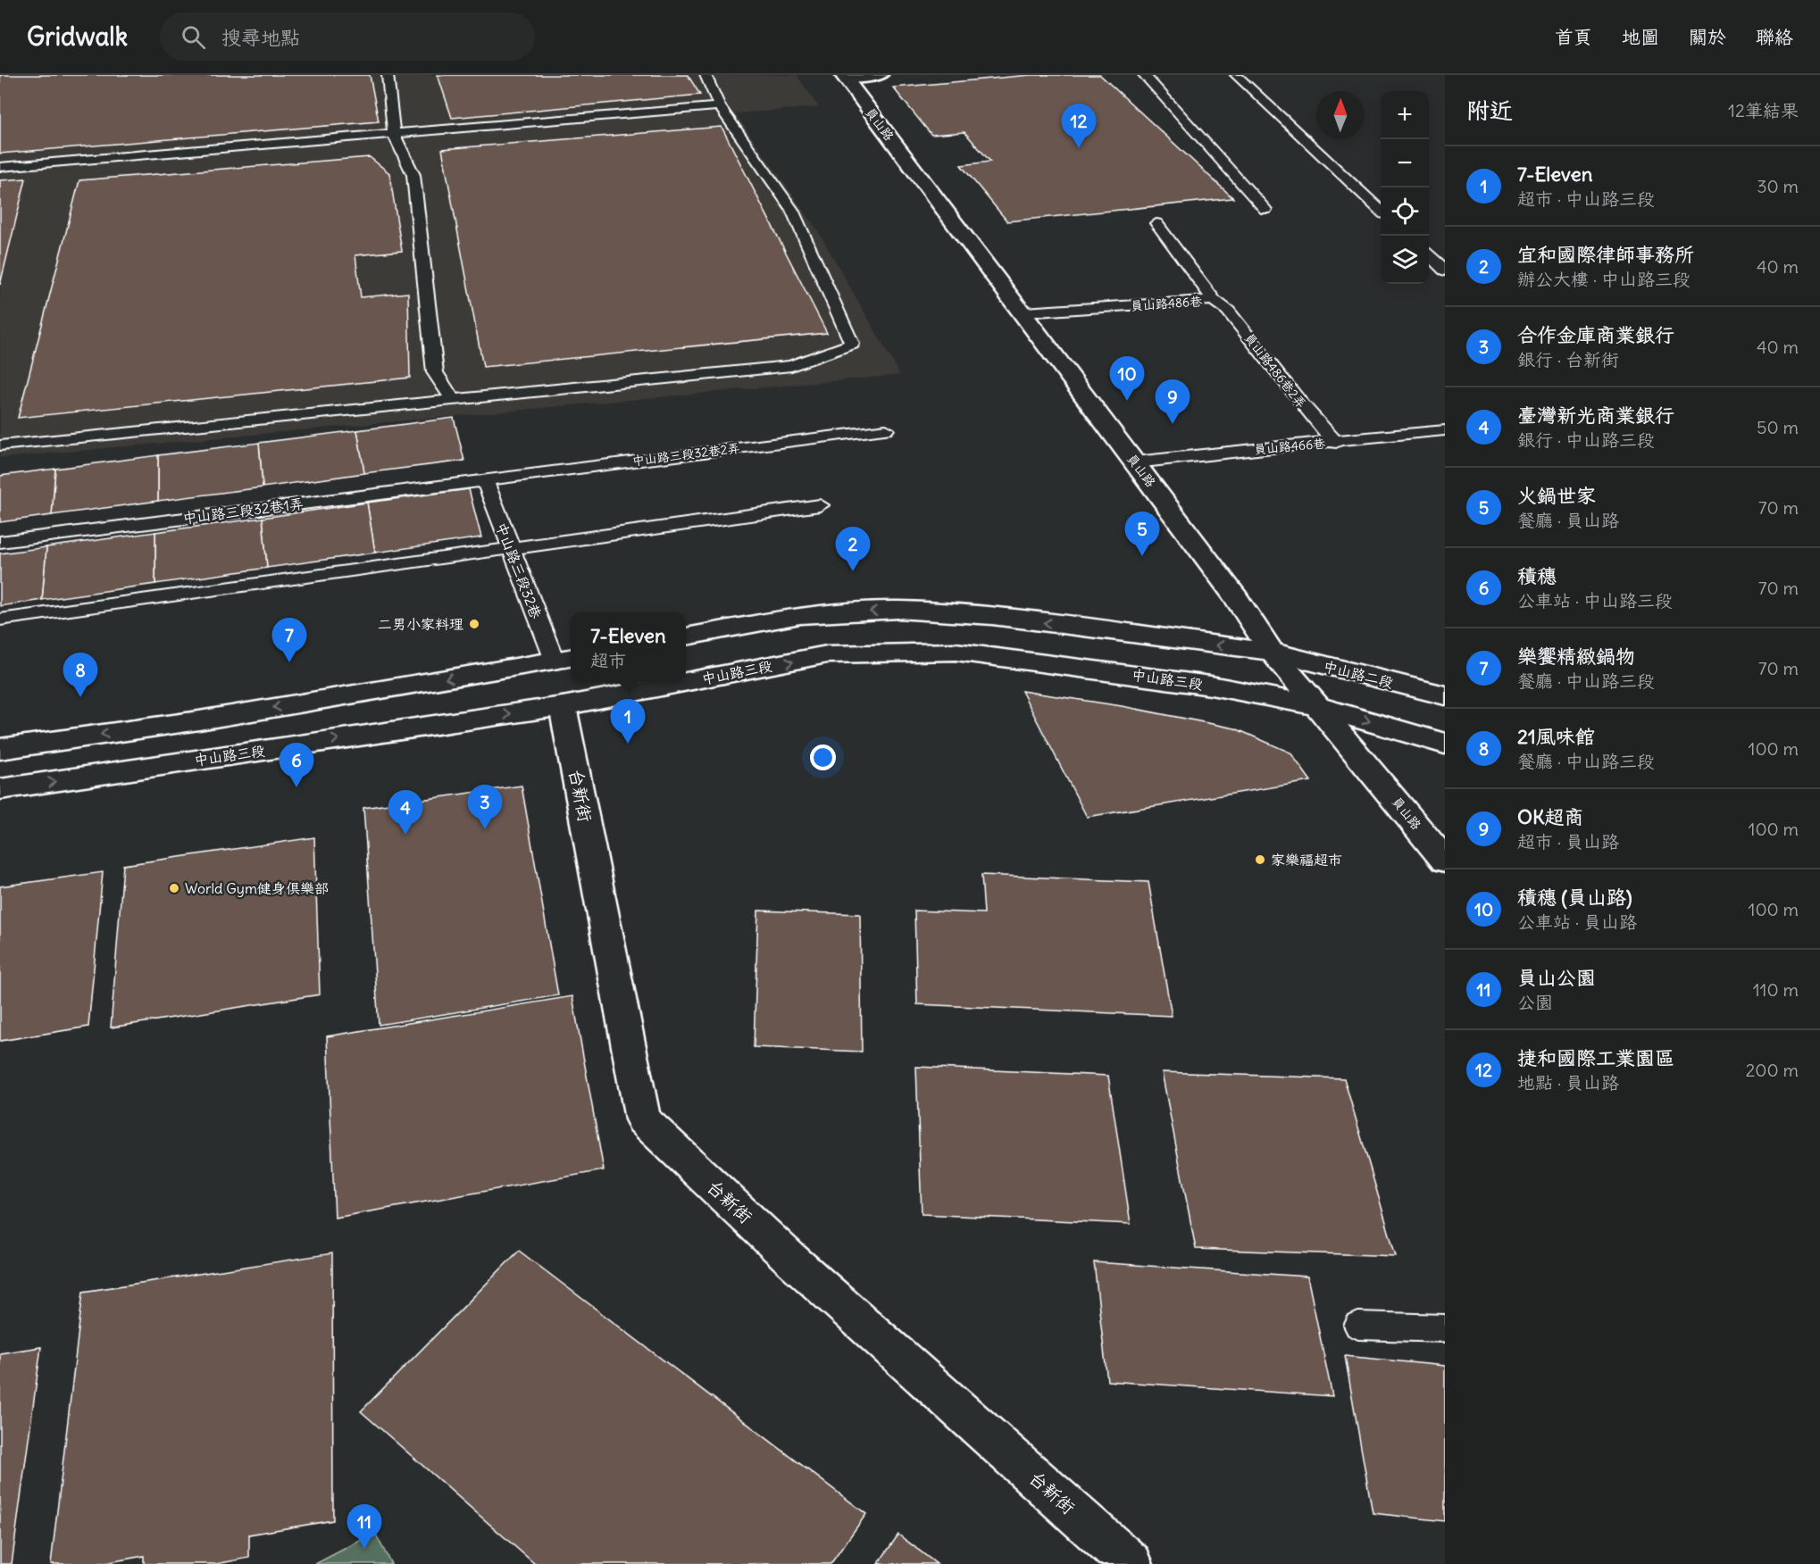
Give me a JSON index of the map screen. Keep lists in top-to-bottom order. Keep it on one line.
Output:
{"streets":{"street":["員山路","中山路三段","中山路二段","台新街"],"lane":["員山路486巷","員山路486巷2弄","員山路466巷","中山路三段32巷2弄","中山路三段32巷1弄","中山路三段32巷"]},"crossings":[["員山路","員山路486巷"],["員山路","員山路466巷"],["員山路","中山路三段"],["員山路","中山路二段"],["員山路486巷","員山路486巷2弄"],["員山路486巷2弄","員山路466巷"],["中山路三段32巷2弄","中山路三段32巷1弄"],["中山路三段32巷2弄","中山路三段32巷"],["中山路三段32巷1弄","中山路三段32巷"],["中山路三段","台新街"]],"places":["二男小家料理","家樂福超市","World Gym健身俱樂部"],"north":"top","page":{"header":"Gridwalk","search":"搜尋地點","nav":["首頁","地圖","關於","聯絡"],"heading":["附近","12筆結果"],"map_buttons":["+","−"],"pins":["12","10","9","5","2","7","8","1","6","3","4","11"],"list":[{"mark":"1","name":"7-Eleven","note":"超市 · 中山路三段","value":"30 m"},{"mark":"2","name":"宜和國際律師事務所","note":"辦公大樓 · 中山路三段","value":"40 m"},{"mark":"3","name":"合作金庫商業銀行","note":"銀行 · 台新街","value":"40 m"},{"mark":"4","name":"臺灣新光商業銀行","note":"銀行 · 中山路三段","value":"50 m"},{"mark":"5","name":"火鍋世家","note":"餐廳 · 員山路","value":"70 m"},{"mark":"6","name":"積穗","note":"公車站 · 中山路三段","value":"70 m"},{"mark":"7","name":"樂饗精緻鍋物","note":"餐廳 · 中山路三段","value":"70 m"},{"mark":"8","name":"21風味館","note":"餐廳 · 中山路三段","value":"100 m"},{"mark":"9","name":"OK超商","note":"超市 · 員山路","value":"100 m"},{"mark":"10","name":"積穗 (員山路)","note":"公車站 · 員山路","value":"100 m"},{"mark":"11","name":"員山公園","note":"公園","value":"110 m"},{"mark":"12","name":"捷和國際工業園區","note":"地點 · 員山路","value":"200 m"}],"popup":["7-Eleven","超市"]}}
